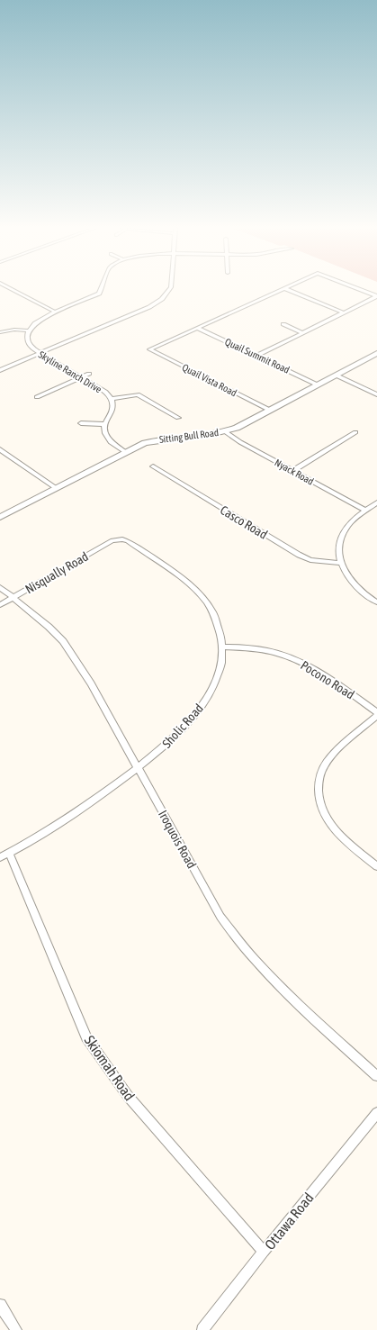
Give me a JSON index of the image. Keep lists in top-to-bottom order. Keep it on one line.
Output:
{"streets":{"street":["Quail Summit Road","Skyline Ranch Drive","Quail Vista Road","Sitting Bull Road","Nyack Road","Casco Road","Nisqually Road","Pocono Road","Sholic Road","Iroquois Road","Skiomah Road","Ottawa Road"]},"crossings":[["Quail Summit Road","Quail Vista Road"],["Quail Summit Road","Sitting Bull Road"],["Quail Vista Road","Sitting Bull Road"],["Sitting Bull Road","Nyack Road"],["Nisqually Road","Sholic Road"],["Nisqually Road","Iroquois Road"],["Pocono Road","Sholic Road"],["Sholic Road","Iroquois Road"],["Sholic Road","Skiomah Road"],["Skiomah Road","Ottawa Road"]]}
